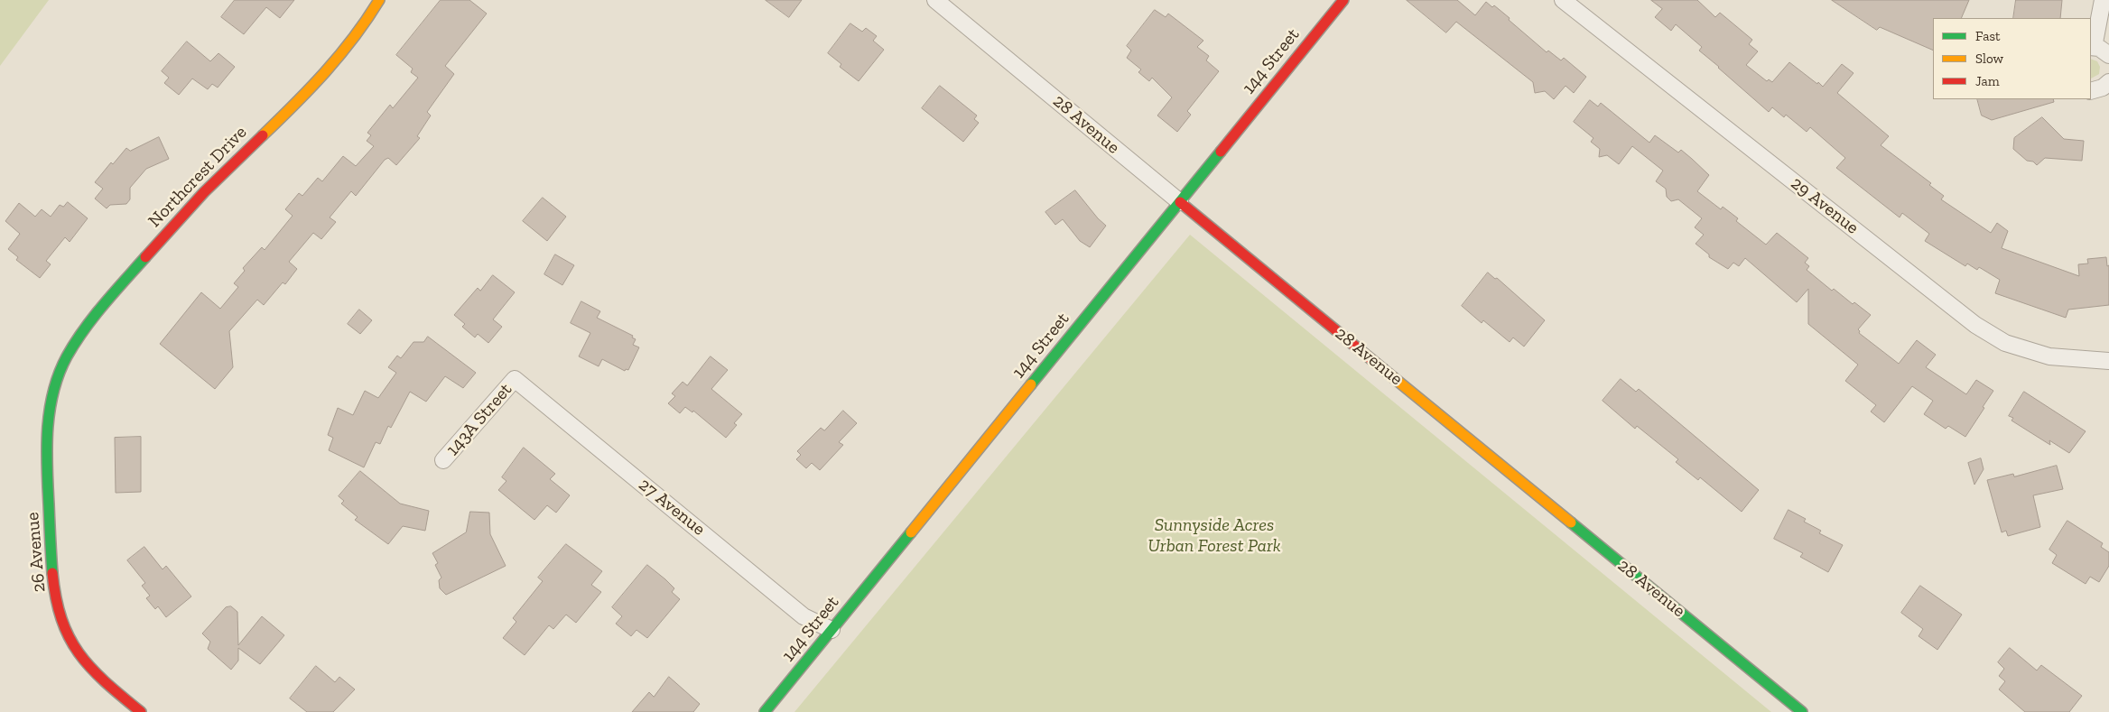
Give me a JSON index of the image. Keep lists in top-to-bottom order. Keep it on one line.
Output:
{"streets":{"street":["144 Street","28 Avenue","Northcrest Drive","29 Avenue","143A Street","27 Avenue","26 Avenue"]},"crossings":[["144 Street","28 Avenue"],["144 Street","27 Avenue"],["Northcrest Drive","26 Avenue"],["143A Street","27 Avenue"]],"parks":["Sunnyside Acres Urban Forest Park"],"legend":["Fast","Slow","Jam"]}
